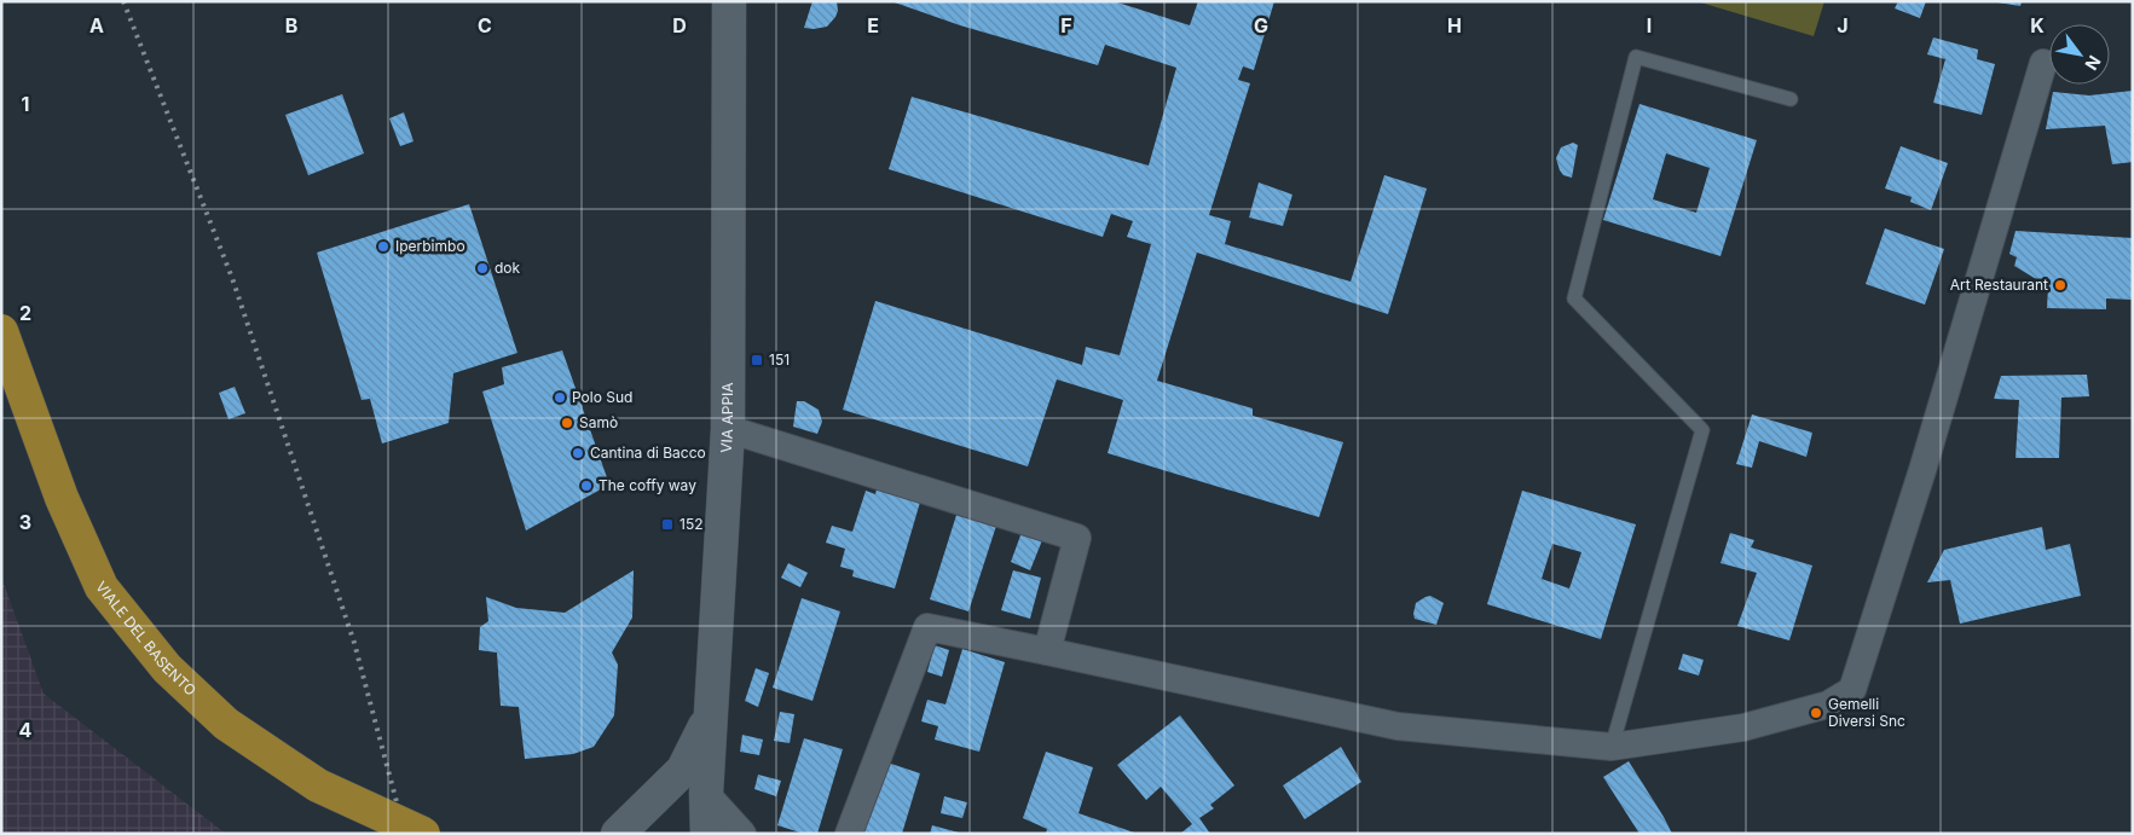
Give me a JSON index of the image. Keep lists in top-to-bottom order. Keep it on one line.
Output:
{"streets":{"main road":["VIA APPIA","VIALE DEL BASENTO"]},"places":{"other":["Iperbimbo","dok","Art Restaurant","Polo Sud","Samò","Cantina di Bacco","The coffy way","Gemelli Diversi Snc"],"transit":["151","152"]},"north":"bottom right","grid":{"columns":["A","B","C","D","E","F","G","H","I","J","K"],"rows":["1","2","3","4"]}}
